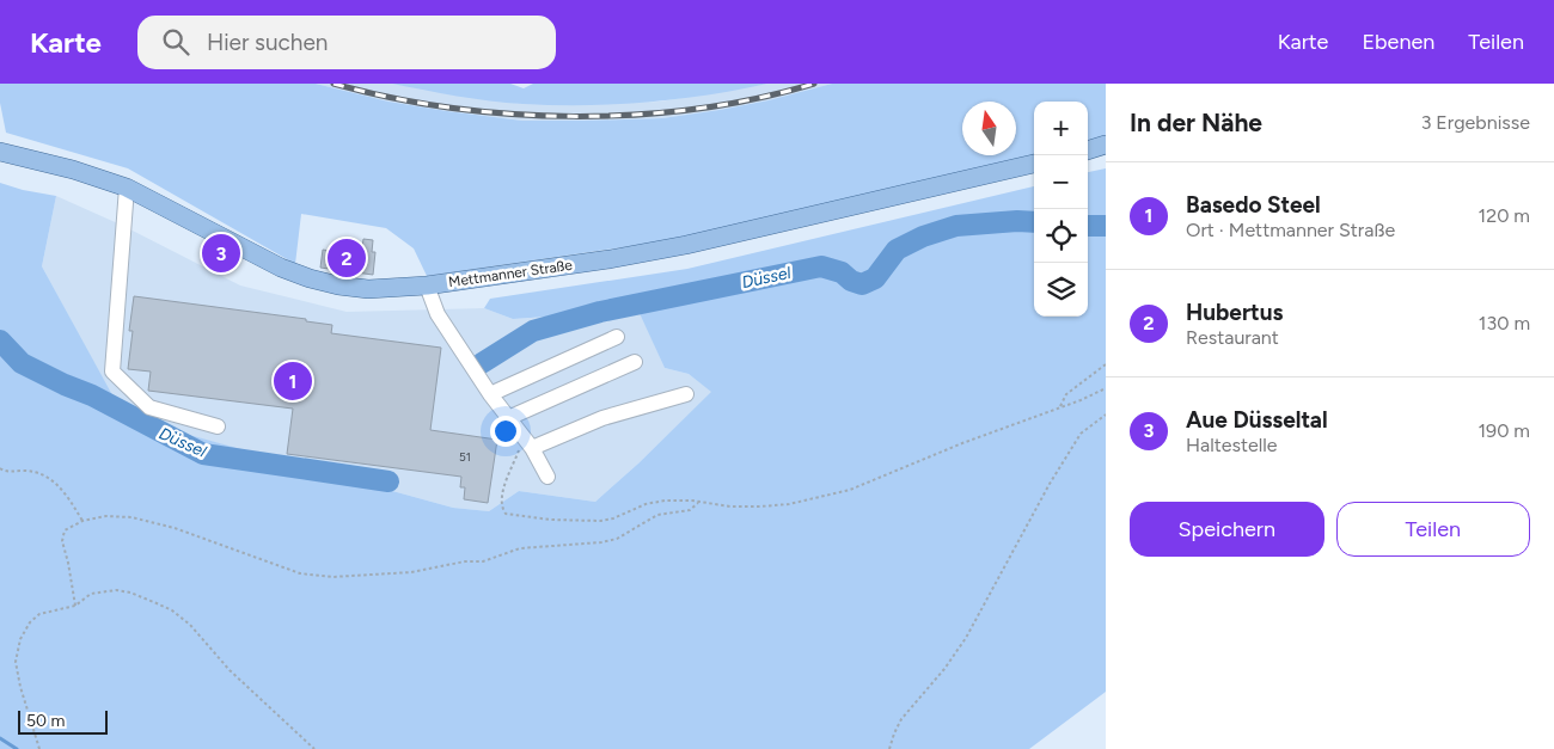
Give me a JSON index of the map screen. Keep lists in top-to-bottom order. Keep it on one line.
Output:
{"streets":{"main road":["Mettmanner Straße"]},"water":["Düssel"],"house_numbers":["51"],"scale_bar":"50 m","north":"top","page":{"header":"Karte","search":"Hier suchen","nav":["Karte","Ebenen","Teilen"],"heading":["In der Nähe","3 Ergebnisse"],"map_buttons":["+","−"],"list":[{"mark":"1","name":"Basedo Steel","note":"Ort · Mettmanner Straße","value":"120 m"},{"mark":"2","name":"Hubertus","note":"Restaurant","value":"130 m"},{"mark":"3","name":"Aue Düsseltal","note":"Haltestelle","value":"190 m"}],"pins":["3","2","1"],"buttons":["Speichern","Teilen"],"scale":"50 m"}}
